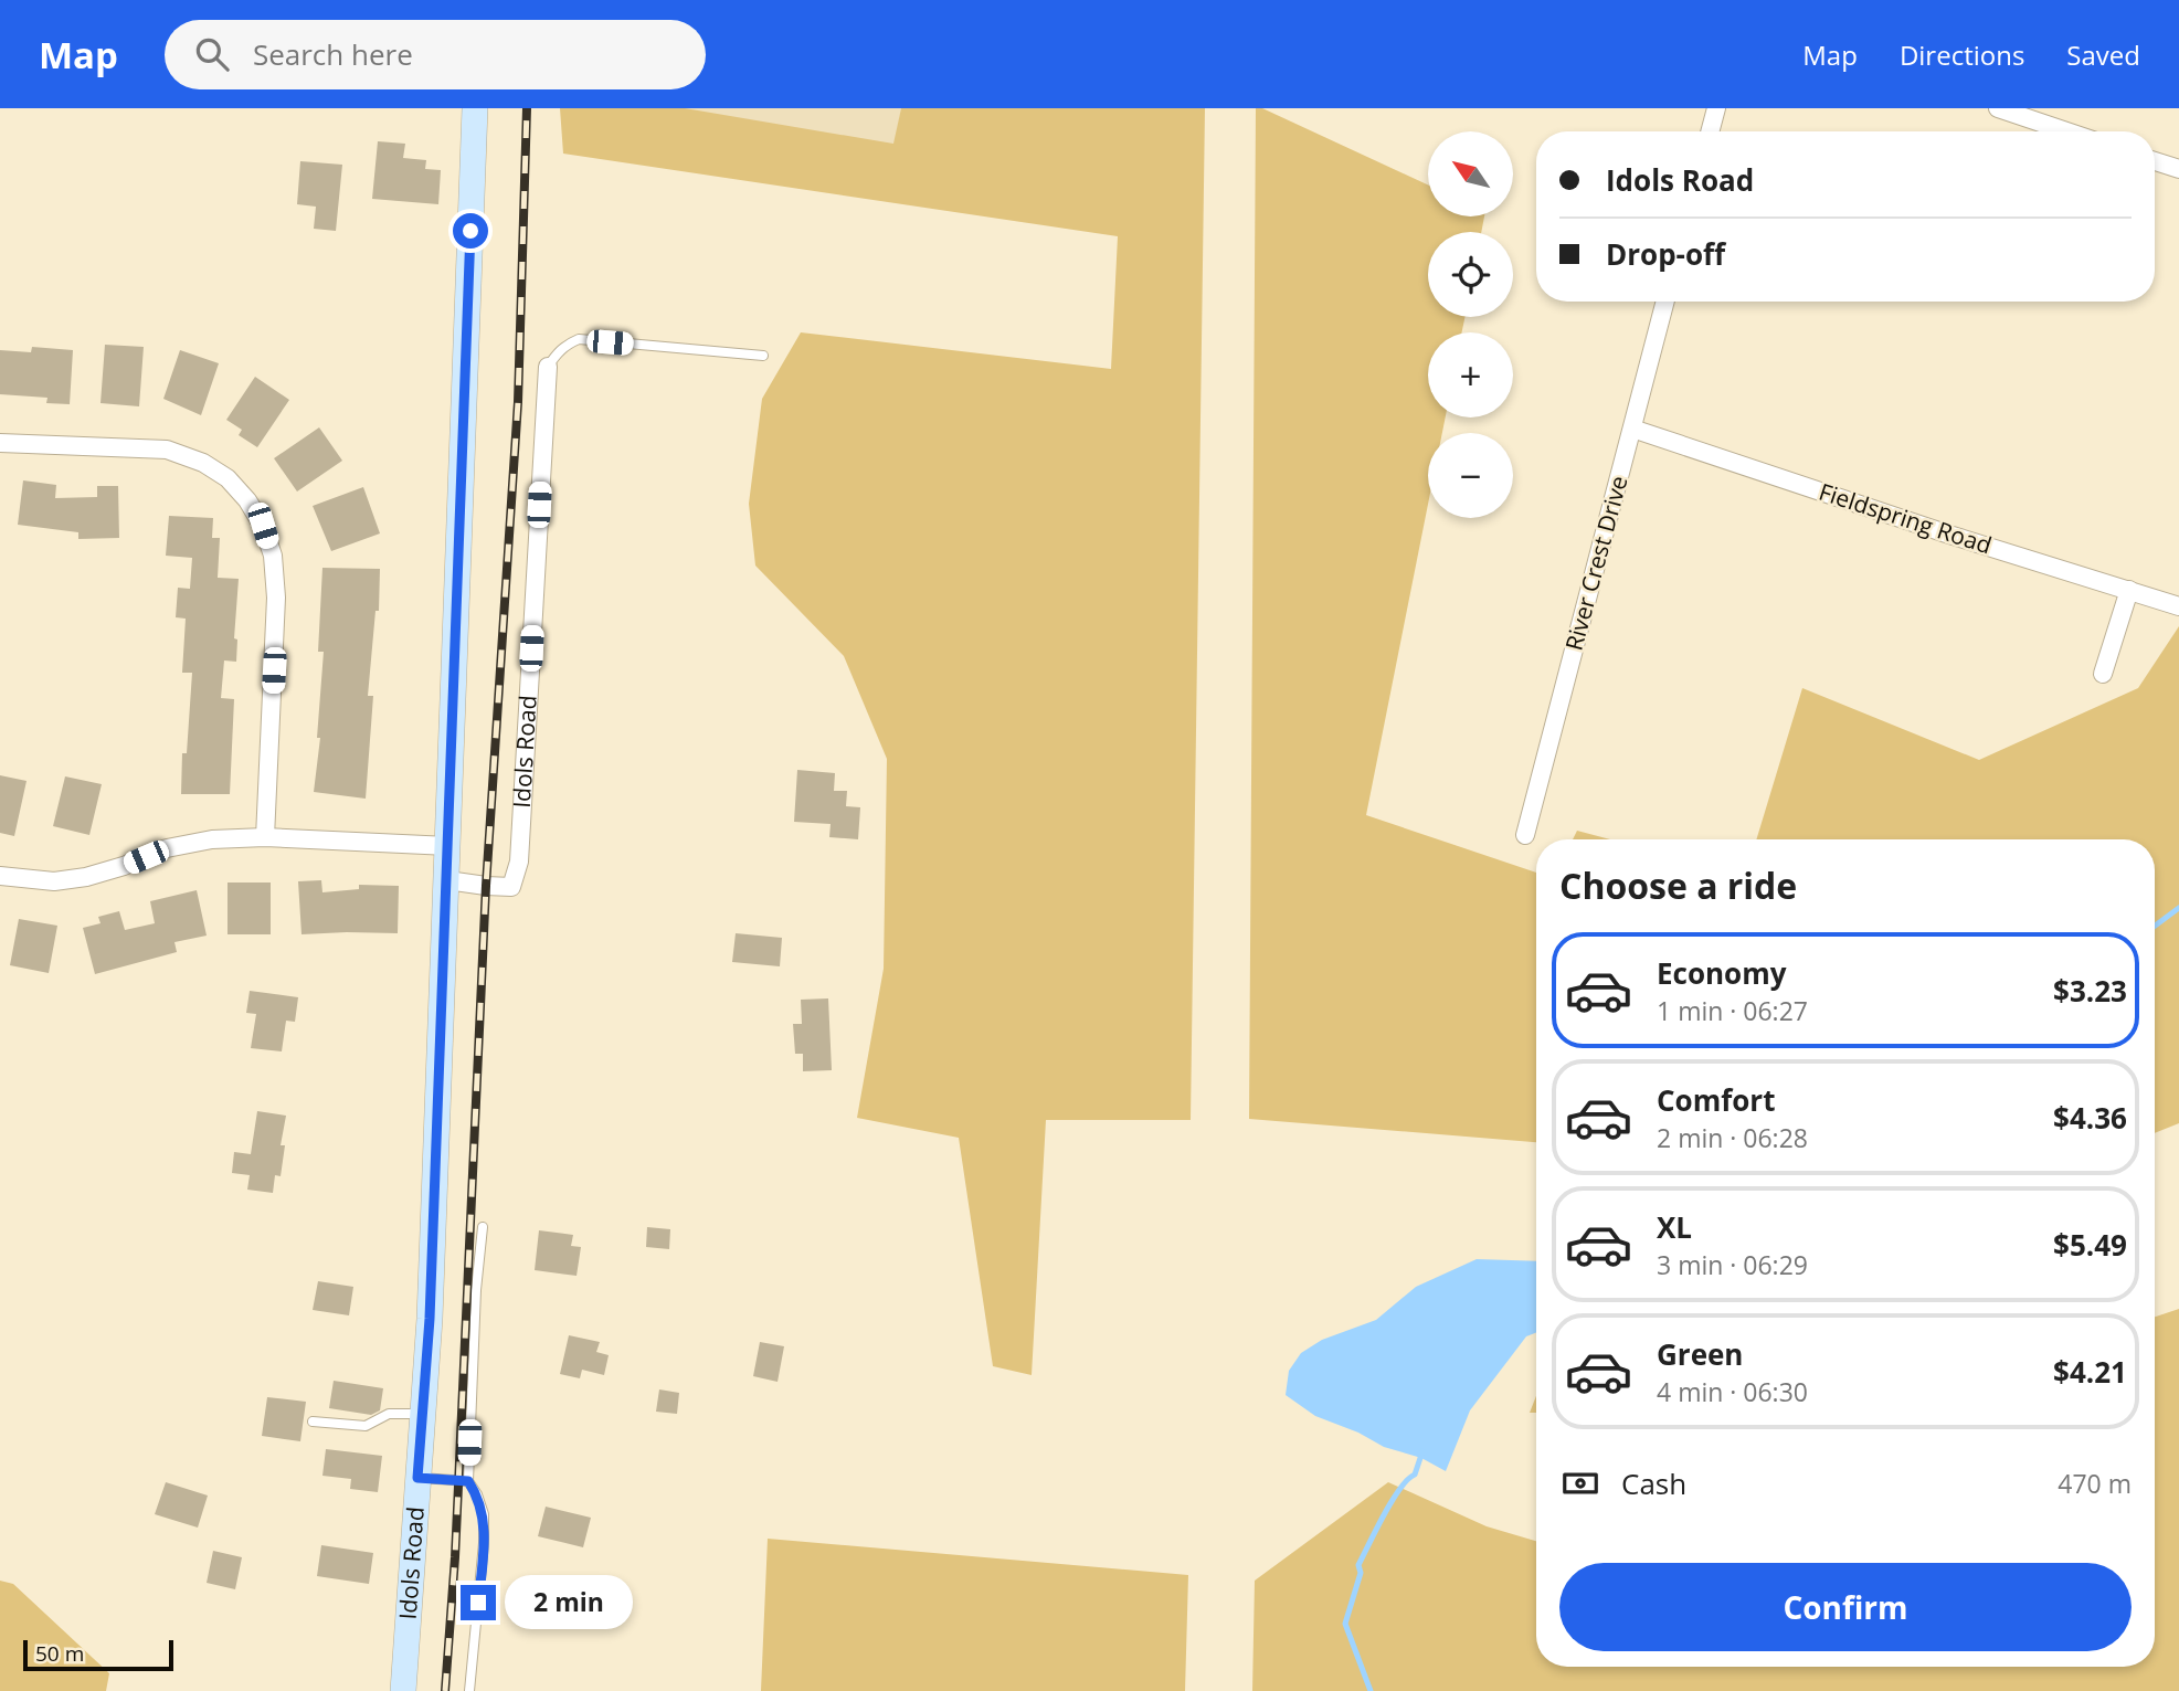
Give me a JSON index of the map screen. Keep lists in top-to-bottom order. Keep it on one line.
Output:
{"streets":{"street":["Fieldspring Road","River Crest Drive","Idols Road"]},"crossings":[["Fieldspring Road","River Crest Drive"]],"scale_bar":"50 m","north":"top left","page":{"header":"Map","search":"Search here","nav":["Map","Directions","Saved"],"map_buttons":["+","−"],"banner":["Idols Road","Drop-off"],"heading":"Choose a ride","list":[{"name":"Economy","note":"1 min · 06:27","value":"$3.23"},{"name":"Comfort","note":"2 min · 06:28","value":"$4.36"},{"name":"XL","note":"3 min · 06:29","value":"$5.49"},{"name":"Green","note":"4 min · 06:30","value":"$4.21"}],"pay":["Cash","470 m"],"buttons":"Confirm","bubble":"2 min","scale":"50 m"}}
